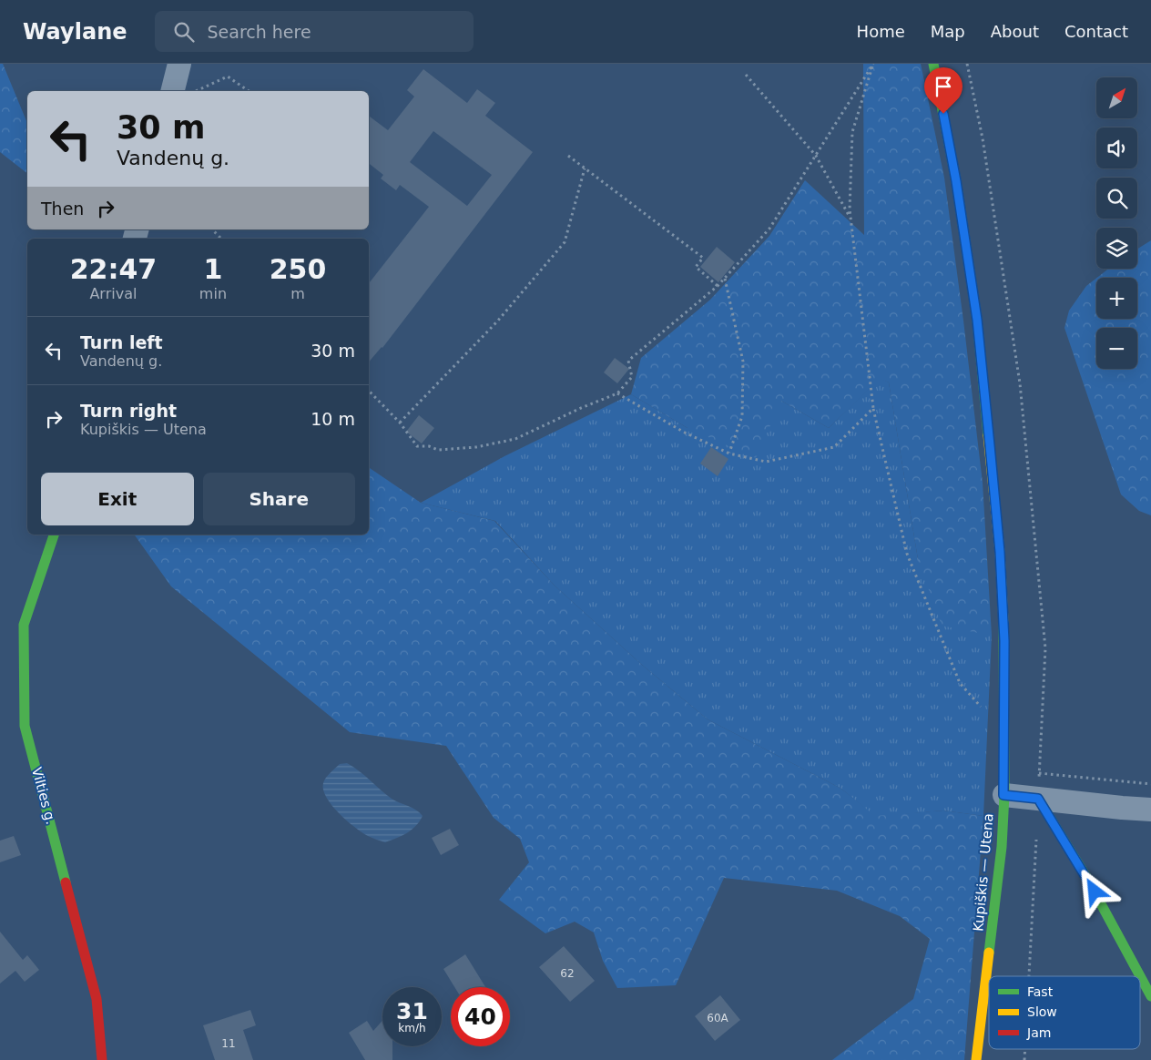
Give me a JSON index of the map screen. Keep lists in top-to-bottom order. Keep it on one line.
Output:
{"streets":{"main road":["Vilties g.","Kupiškis — Utena"]},"house_numbers":["62","60A","11"],"legend":["Fast","Slow","Jam"],"north":"top right","page":{"header":"Waylane","search":"Search here","nav":["Home","Map","About","Contact"],"map_buttons":["+","−"],"turn":["30 m","Vandenų g."],"then":"Then","eta":["22:47","Arrival","1","min","250","m"],"list":[{"name":"Turn left","note":"Vandenų g.","value":"30 m"},{"name":"Turn right","note":"Kupiškis — Utena","value":"10 m"}],"buttons":["Exit","Share"],"speed":"31 km/h","limit":"40"}}
